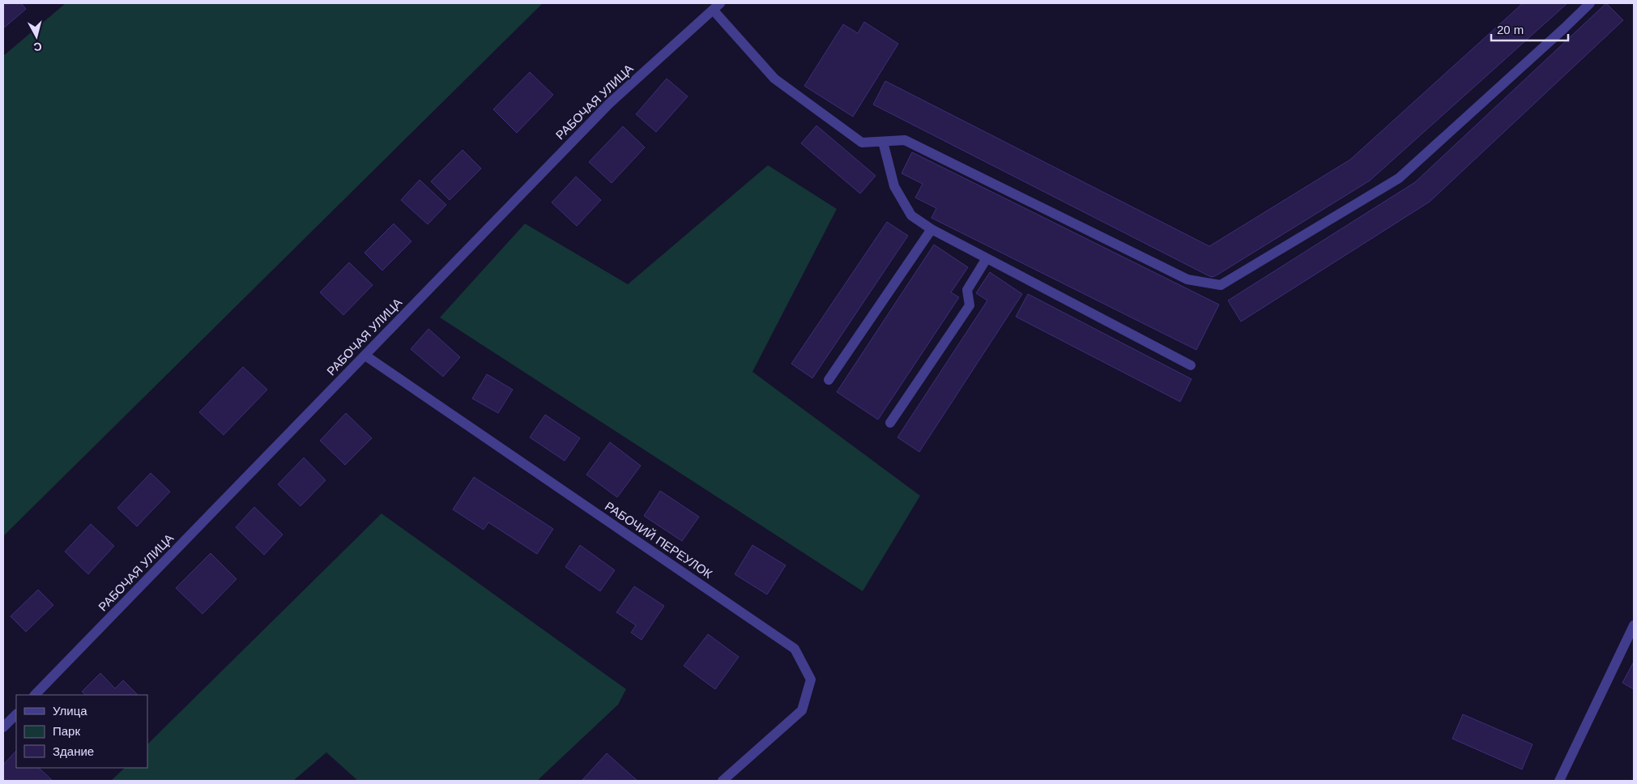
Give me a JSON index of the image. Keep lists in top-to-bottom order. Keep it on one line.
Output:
{"streets":{"street":["РАБОЧАЯ УЛИЦА","РАБОЧИЙ ПЕРЕУЛОК"]},"crossings":[["РАБОЧАЯ УЛИЦА","РАБОЧИЙ ПЕРЕУЛОК"]],"legend":["Улица","Парк","Здание"],"scale_bar":"20 m","north":"bottom"}
